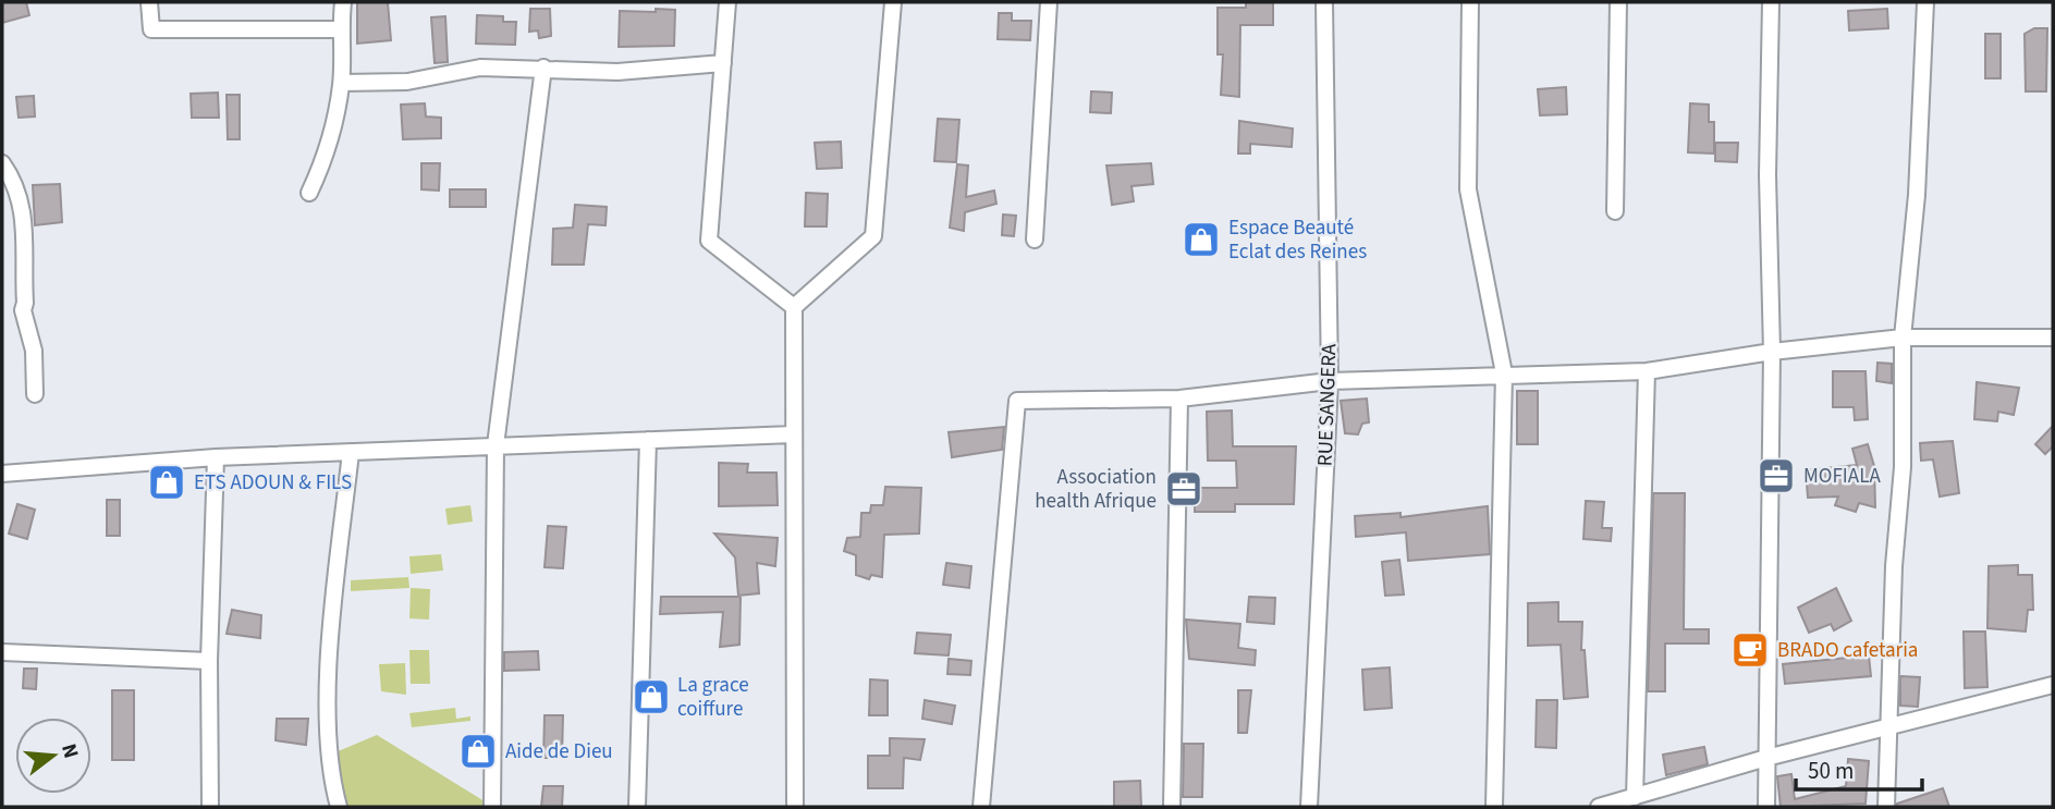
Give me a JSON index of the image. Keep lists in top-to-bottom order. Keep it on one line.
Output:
{"streets":{"street":["RUE SANGERA"]},"places":{"shop":["Espace Beauté Eclat des Reines","ETS ADOUN & FILS","La grace coiffure","Aide de Dieu"],"office":["MOFIALA","Association health Afrique"],"cafe":["BRADO cafetaria"]},"scale_bar":"50 m","north":"right"}
